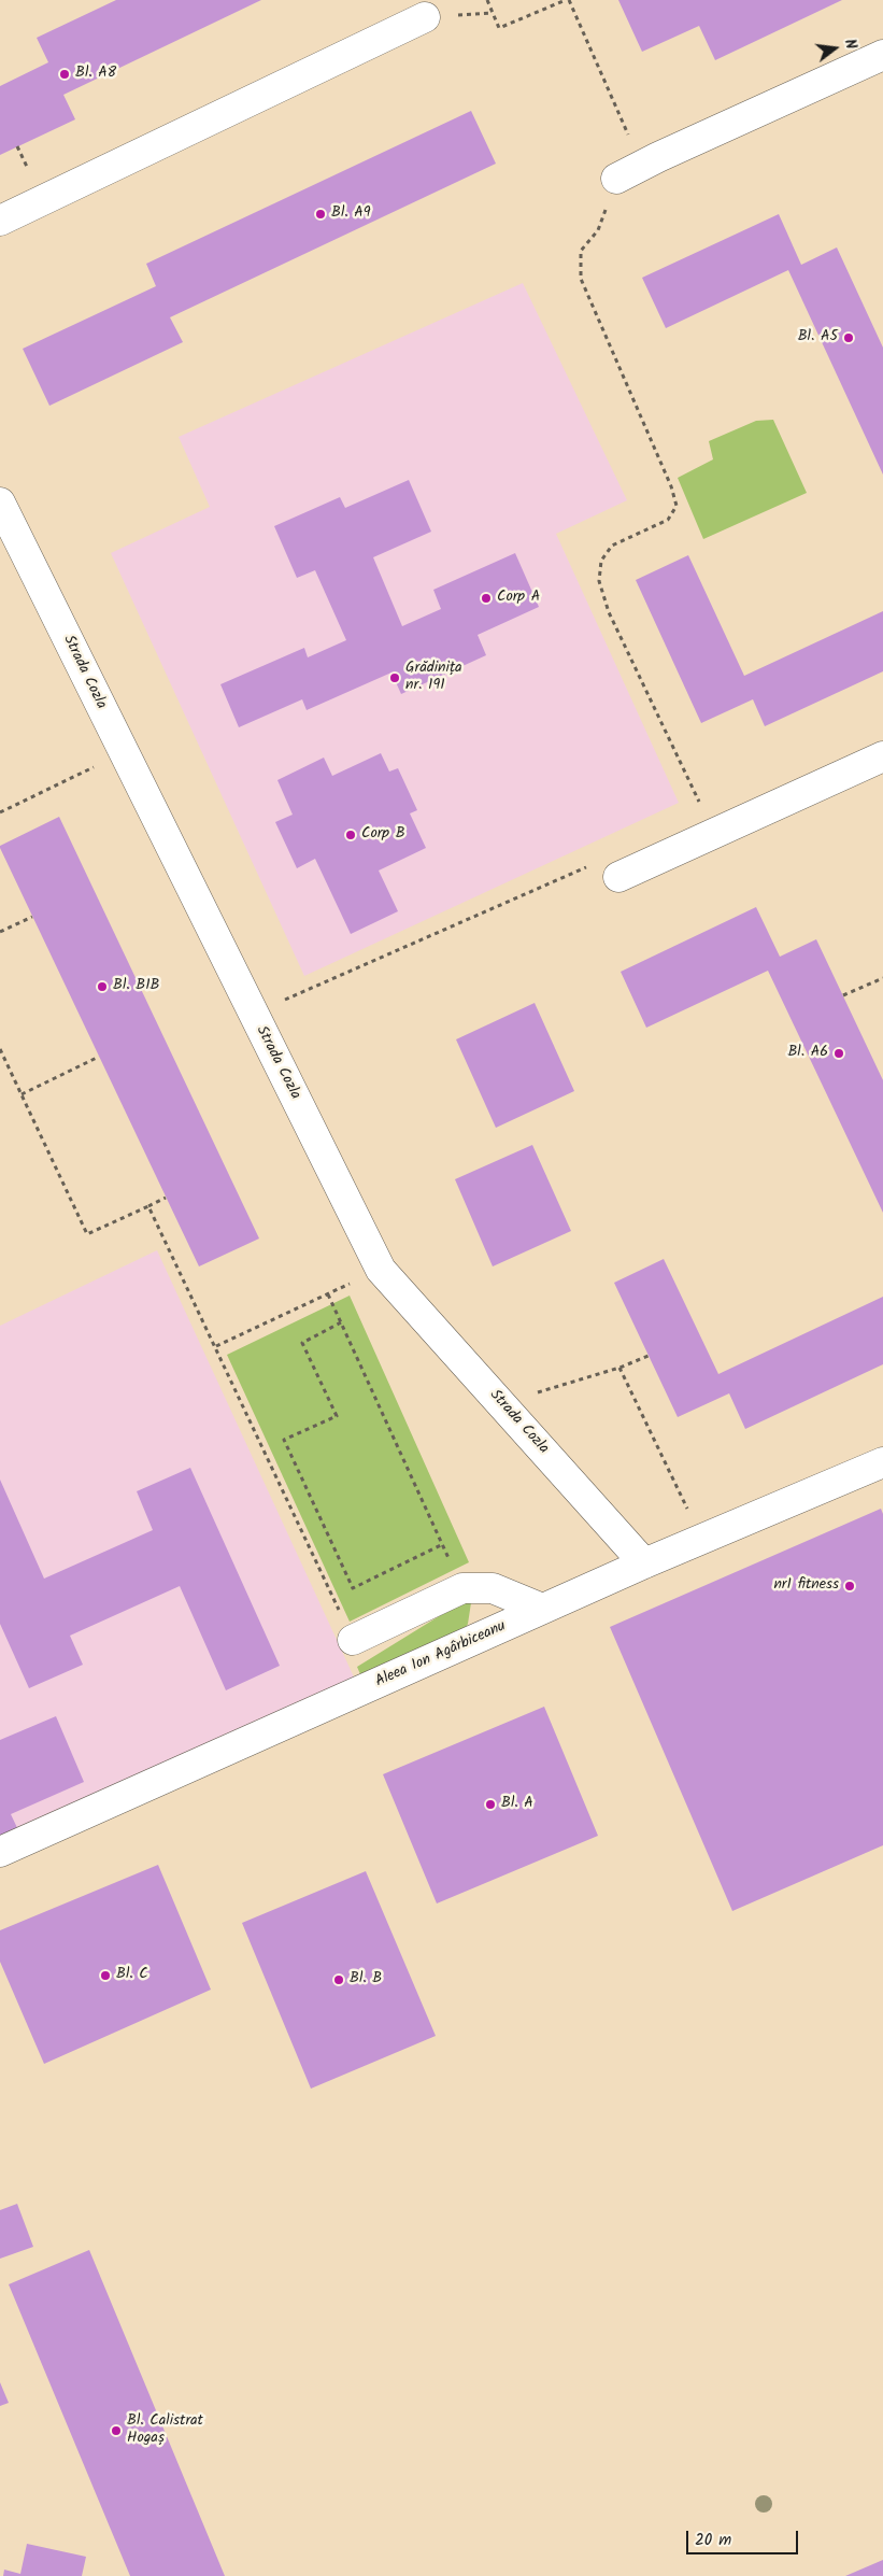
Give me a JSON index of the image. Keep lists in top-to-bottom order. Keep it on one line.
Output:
{"streets":{"street":["Strada Cozla","Aleea Ion Agârbiceanu"]},"crossings":[["Strada Cozla","Aleea Ion Agârbiceanu"]],"places":["Bl. A8","Bl. A9","Bl. A5","Corp A","Grădinița nr. 191","Corp B","Bl. B1B","Bl. A6","nr1 fitness","Bl. A","Bl. C","Bl. B","Bl. Calistrat Hogaș"],"scale_bar":"20 m","north":"right"}
